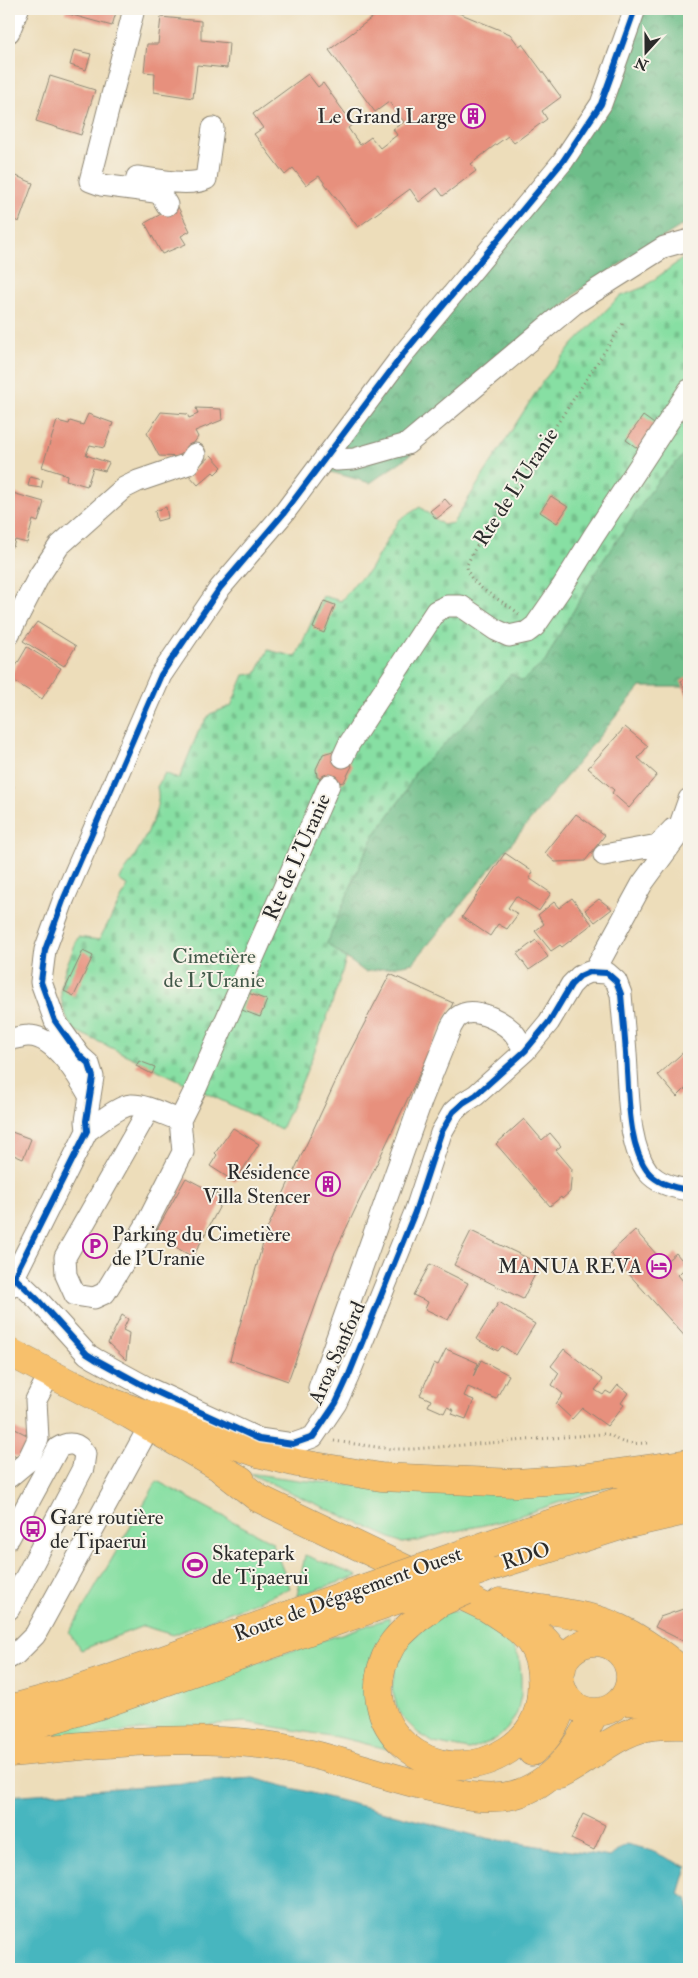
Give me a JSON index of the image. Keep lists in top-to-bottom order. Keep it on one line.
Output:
{"streets":{"main road":["Route de Dégagement Ouest"],"street":["Rte de L'Uranie","Aroa Sanford"]},"parks":["Cimetière de L'Uranie"],"places":{"building":["Le Grand Large","Résidence Villa Stencer"],"parking":["Parking du Cimetière de l'Uranie"],"hotel":["MANUA REVA"],"bus stop":["Gare routière de Tipaerui"],"sports":["Skatepark de Tipaerui"]},"north":"bottom"}
